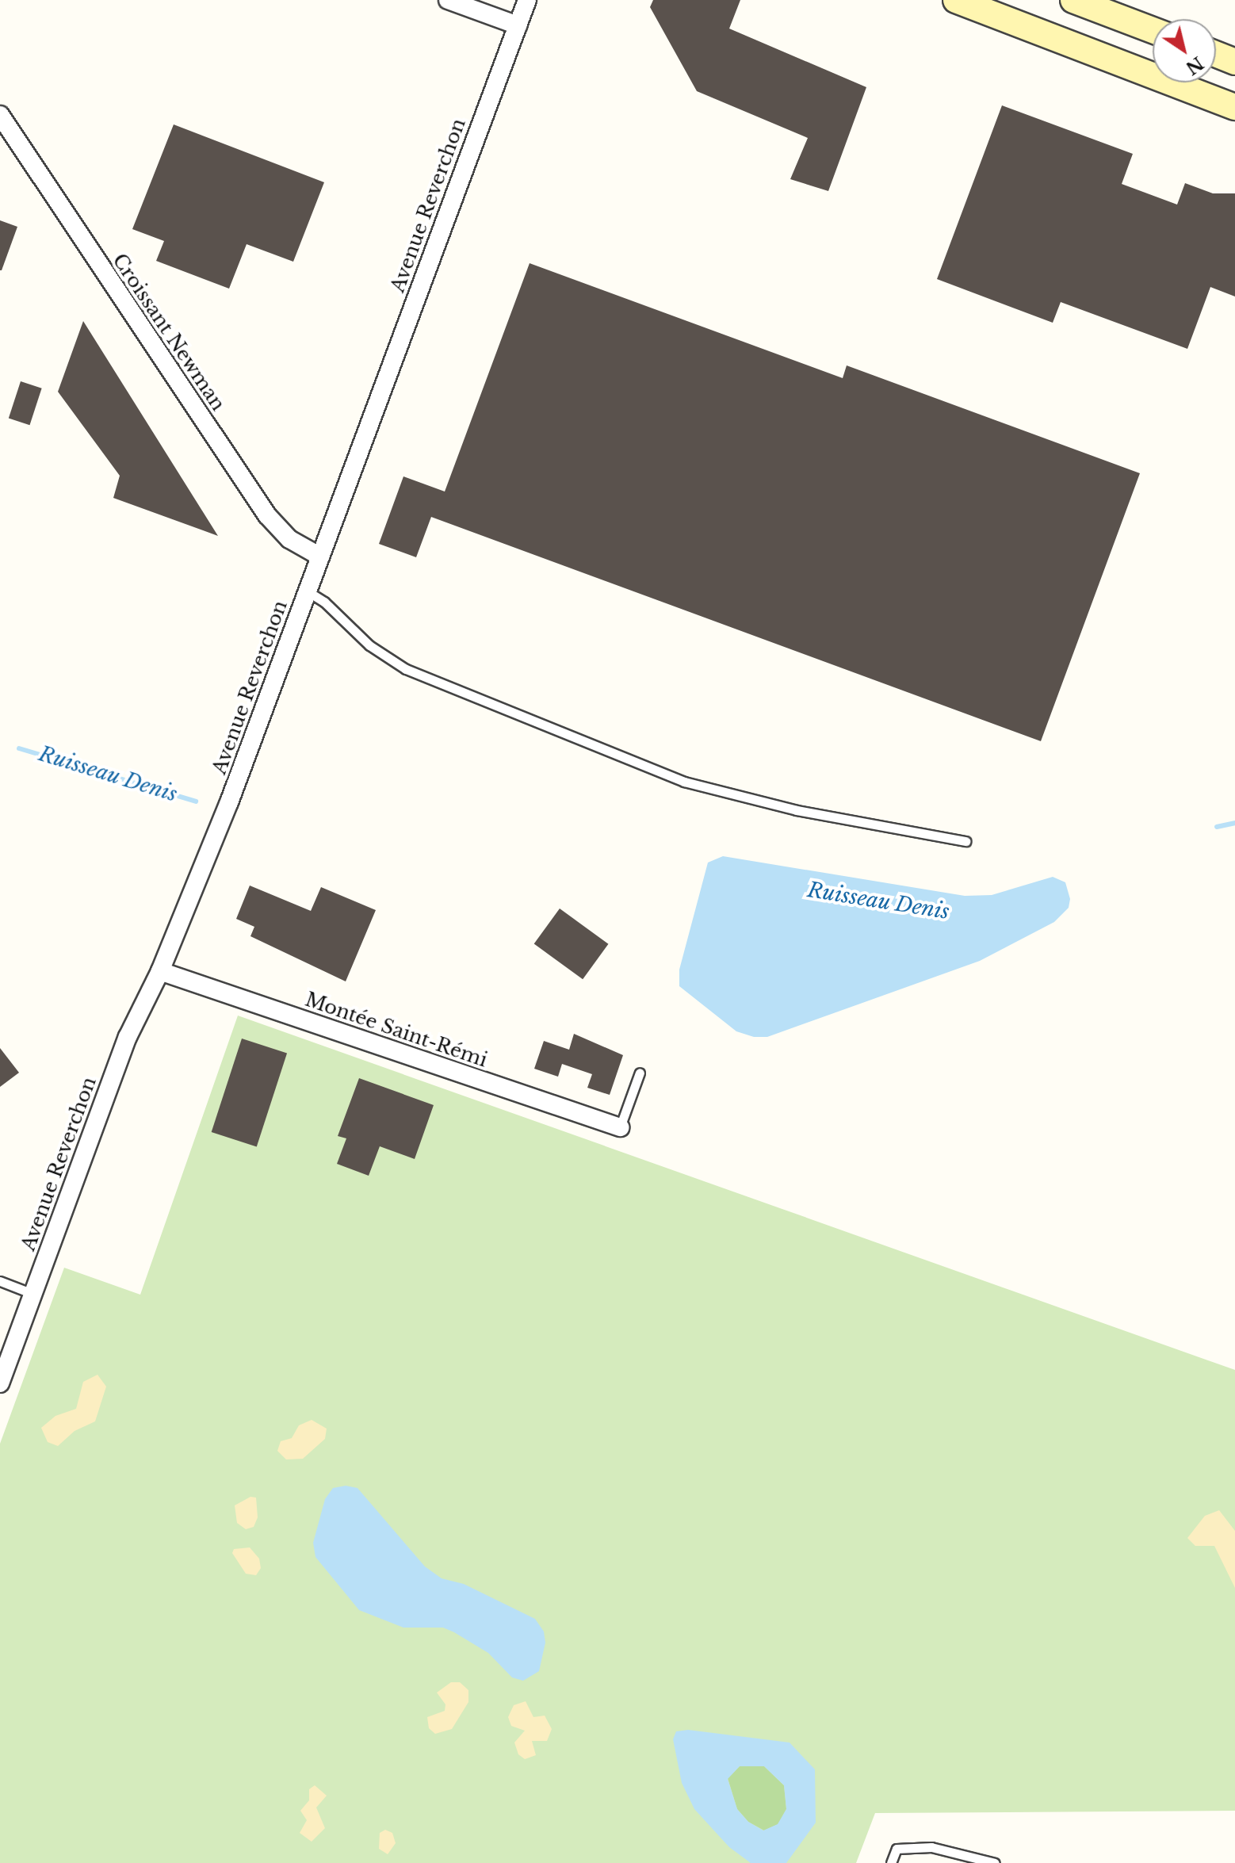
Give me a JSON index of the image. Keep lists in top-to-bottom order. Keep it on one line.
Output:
{"streets":{"street":["Avenue Reverchon","Croissant Newman","Montée Saint-Rémi"]},"crossings":[["Avenue Reverchon","Croissant Newman"],["Avenue Reverchon","Montée Saint-Rémi"]],"water":["Ruisseau Denis"],"north":"bottom right"}
